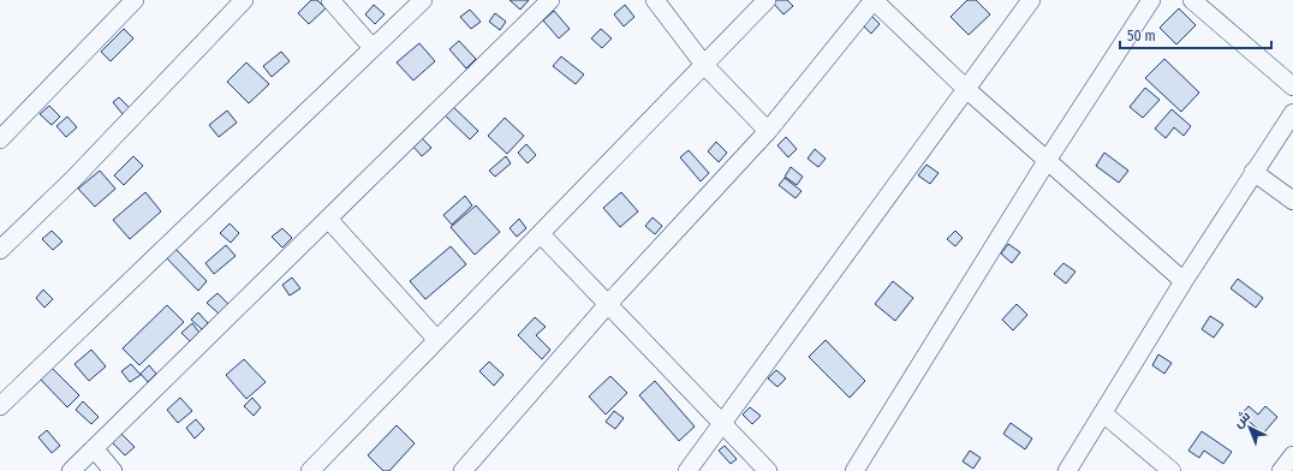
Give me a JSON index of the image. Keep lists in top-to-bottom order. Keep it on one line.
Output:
{"scale_bar":"50 m","north":"top left"}
